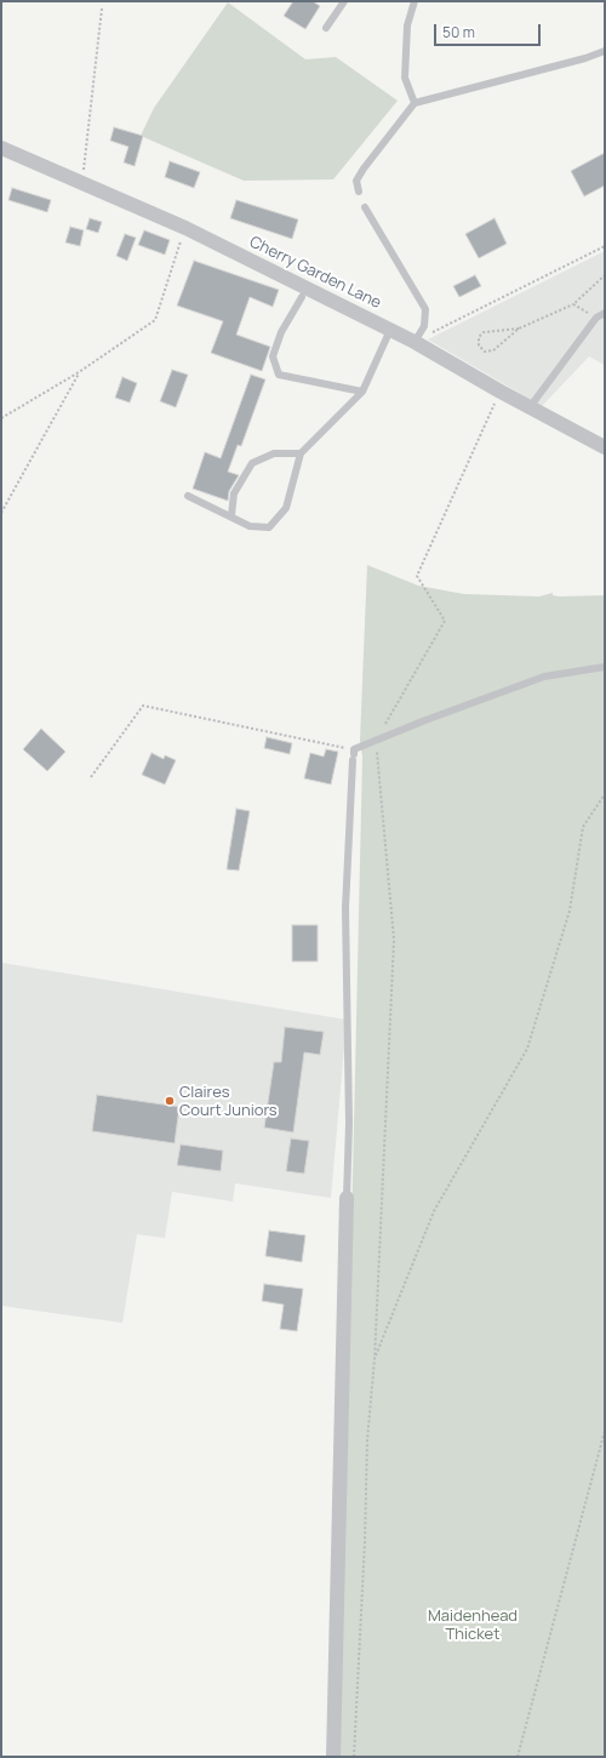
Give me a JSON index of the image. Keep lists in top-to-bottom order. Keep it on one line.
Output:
{"streets":{"street":["Cherry Garden Lane"]},"parks":["Maidenhead Thicket"],"places":["Claires Court Juniors"],"scale_bar":"50 m"}
